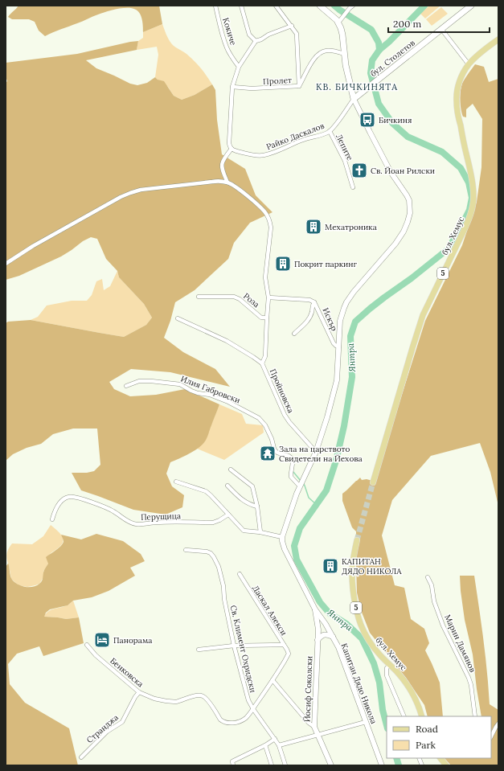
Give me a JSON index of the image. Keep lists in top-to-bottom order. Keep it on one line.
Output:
{"streets":{"main road":["бул. Столетов","бул. Хемус","5"],"street":["Кокиче","Пролет","Райко Даскалов","Лепите","Роза","Искър","Илия Габровски","Пройновска","Перущица","Даскал Алекси","Марин Дамянов","Св. Климент Охридски","Бенковска","Капитан Дядо Никола","Йосиф Соколски","Странджа"]},"crossings":[["бул. Столетов","Райко Даскалов"],["Райко Даскалов","Лепите"],["Даскал Алекси","Бенковска"],["Св. Климент Охридски","Бенковска"],["Бенковска","Странджа"],["Капитан Дядо Никола","Йосиф Соколски"]],"districts":["КВ. БИЧКИНЯТА"],"water":["Янтра"],"places":{"bus stop":["Бичкиня"],"church":["Св. Йоан Рилски"],"building":["Мехатроника","Покрит паркинг","КАПИТАН ДЯДО НИКОЛА"],"temple":["Зала на царството Свидетели на Йехова"],"hotel":["Панорама"]},"legend":["Road","Park"],"scale_bar":"200 m"}
